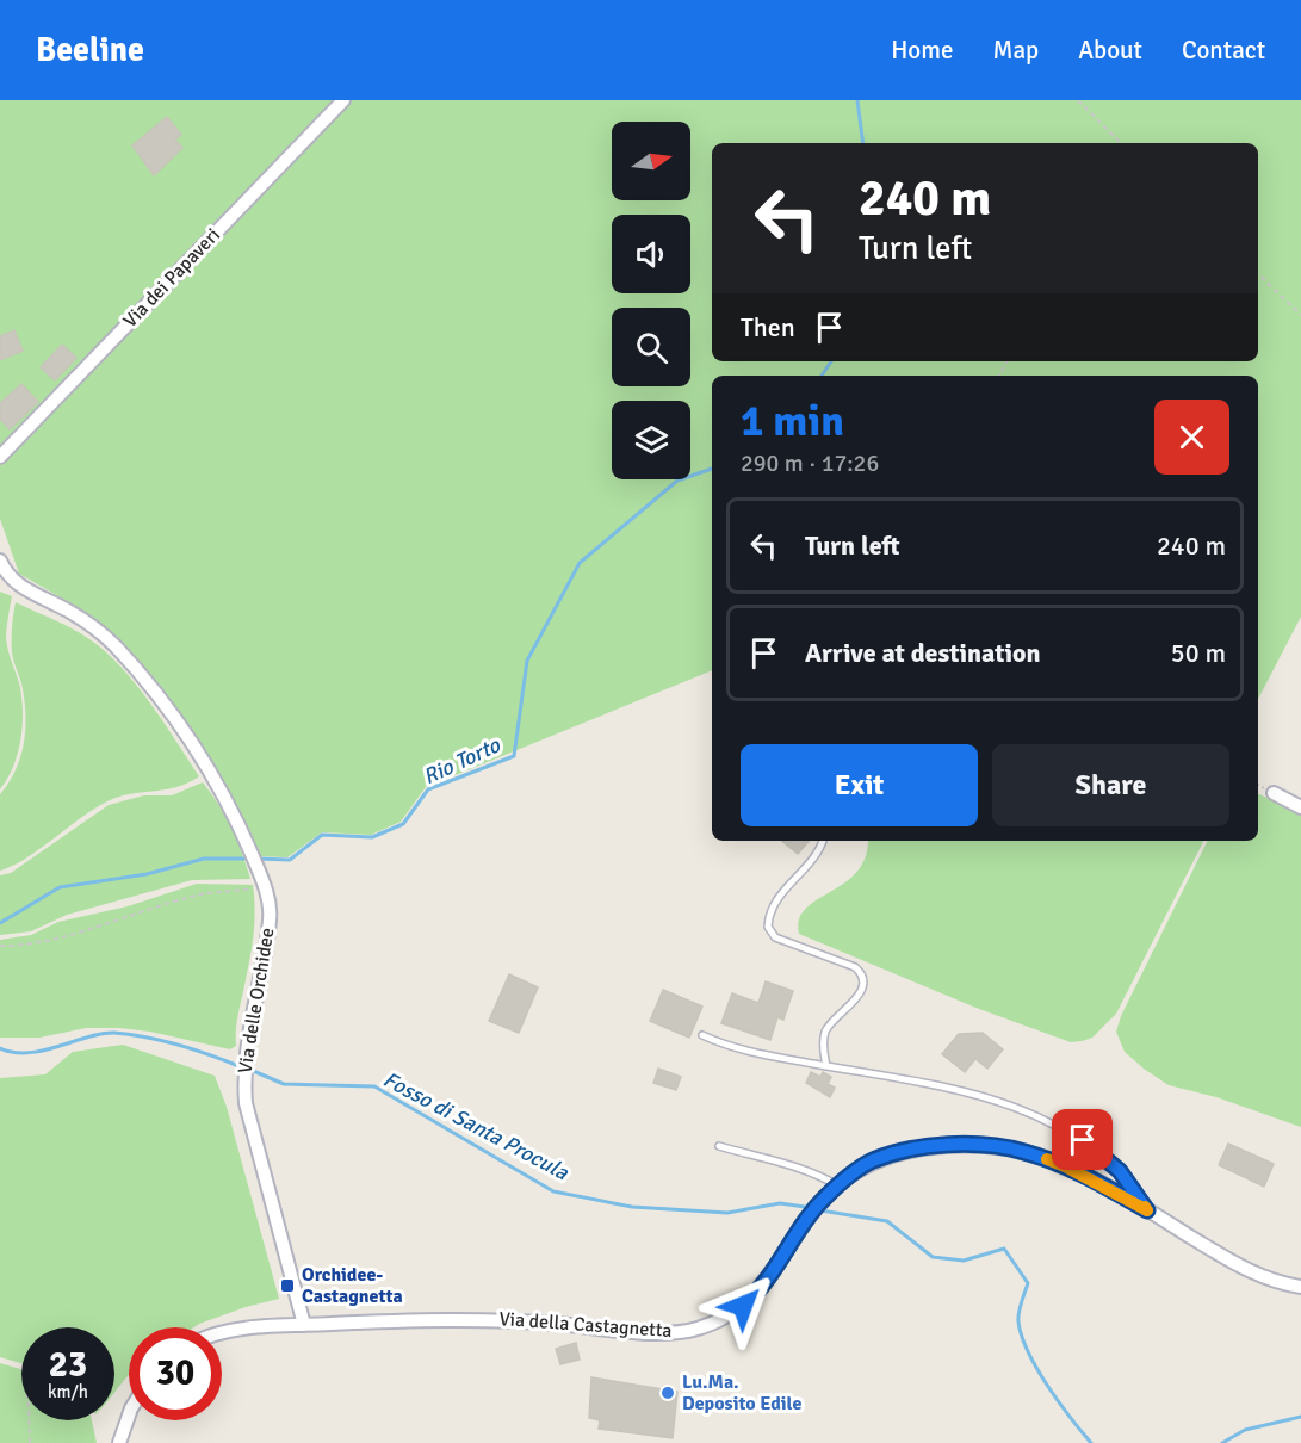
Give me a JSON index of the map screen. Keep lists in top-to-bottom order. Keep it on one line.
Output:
{"streets":{"street":["Via dei Papaveri","Via delle Orchidee","Via della Castagnetta"]},"crossings":[["Via delle Orchidee","Via della Castagnetta"]],"water":["Rio Torto","Fosso di Santa Procula"],"places":{"transit":["Orchidee- Castagnetta"],"other":["Lu.Ma. Deposito Edile"]},"north":"right","page":{"header":"Beeline","nav":["Home","Map","About","Contact"],"turn":["240 m","Turn left"],"then":"Then","heading":["1 min","290 m · 17:26"],"list":[{"name":"Turn left","value":"240 m"},{"name":"Arrive at destination","value":"50 m"}],"buttons":["Exit","Share"],"speed":"23 km/h","limit":"30"}}
